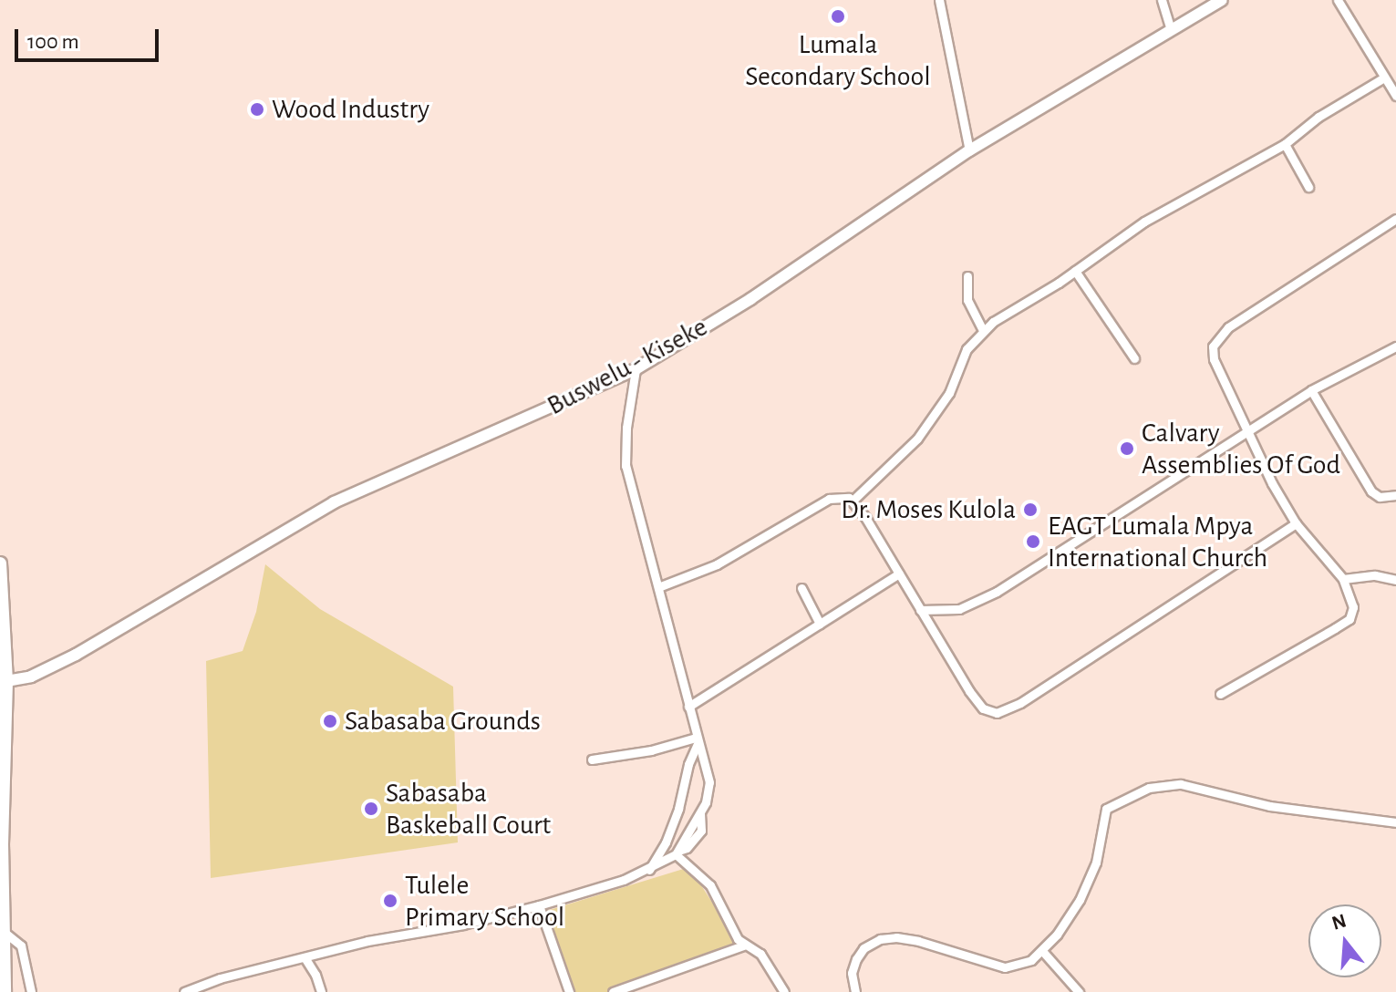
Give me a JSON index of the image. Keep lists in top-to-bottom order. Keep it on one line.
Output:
{"streets":{"main road":["Buswelu - Kiseke"]},"places":["Lumala Secondary School","Wood Industry","Calvary Assemblies Of God","Dr. Moses Kulola","EAGT Lumala Mpya International Church","Sabasaba Grounds","Sabasaba Baskeball Court","Tulele Primary School"],"scale_bar":"100 m","north":"top"}
